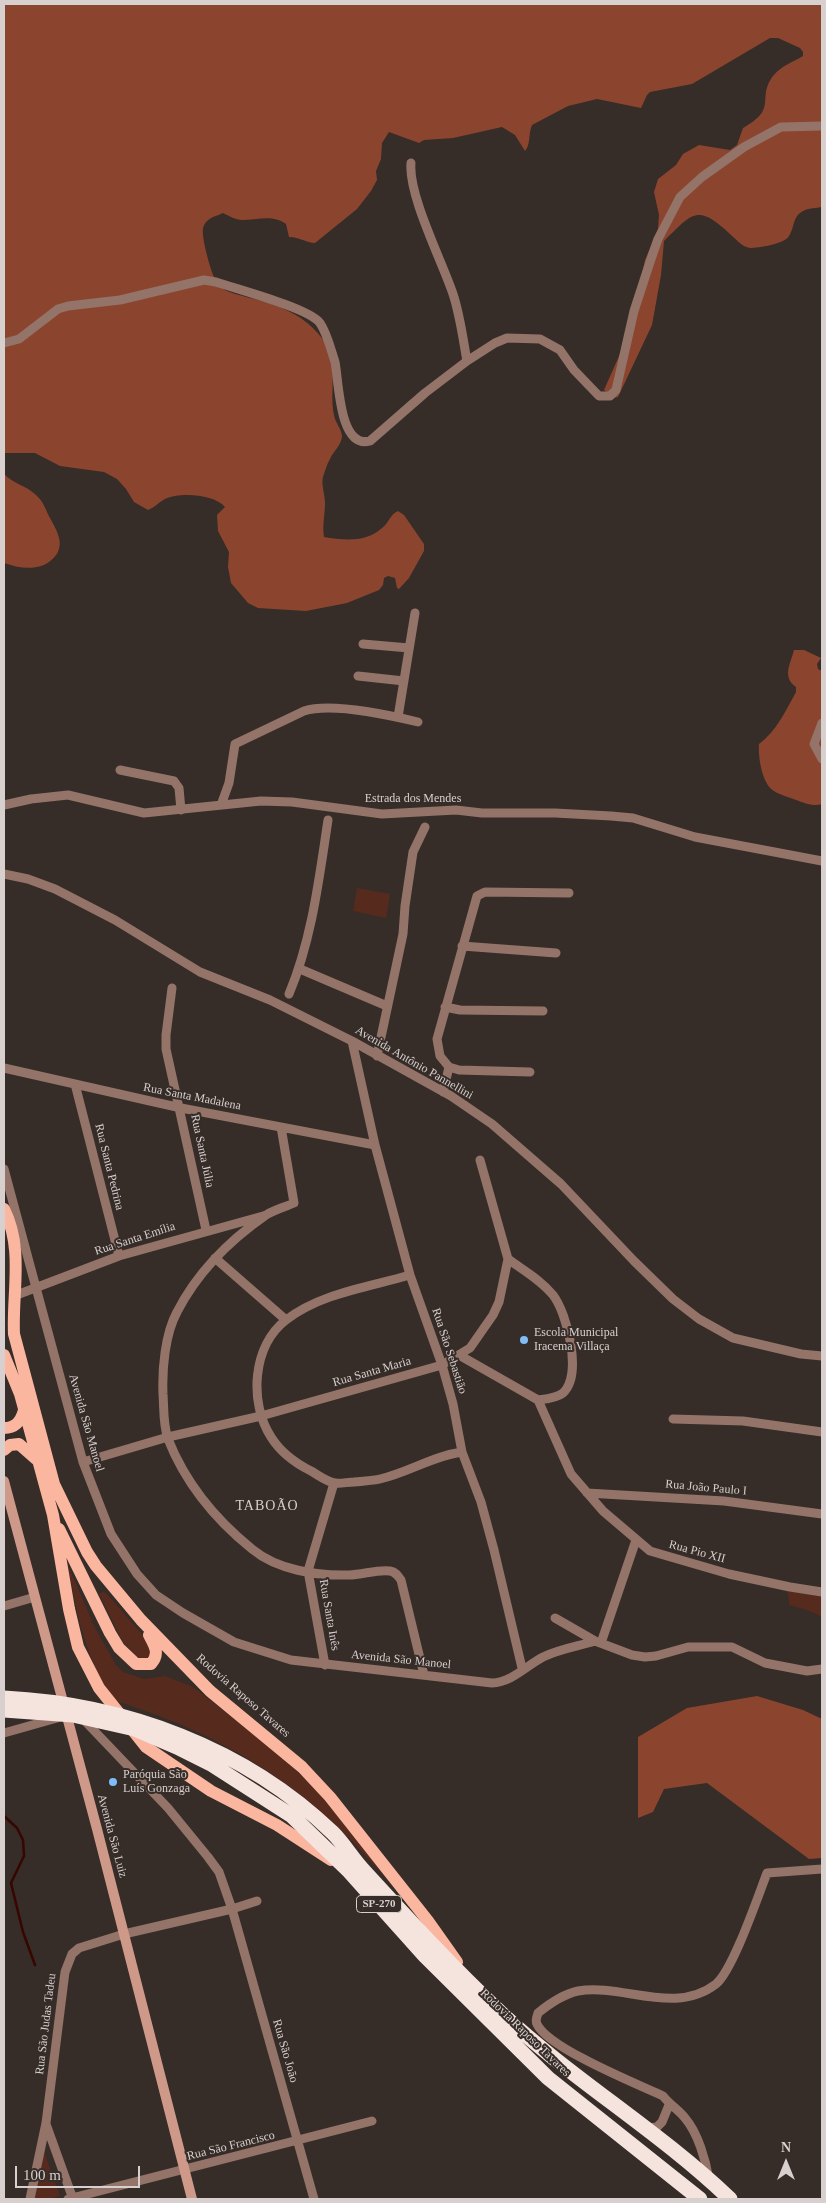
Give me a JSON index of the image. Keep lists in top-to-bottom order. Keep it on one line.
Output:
{"streets":{"highway":["Rodovia Raposo Tavares","SP-270"],"street":["Estrada dos Mendes","Avenida Antônio Pannellini","Rua Santa Madalena","Rua Santa Júlia","Rua Santa Pedrina","Rua Santa Emília","Rua São Sebastião","Rua Santa Maria","Avenida São Manoel","Rua João Paulo I","Rua Pio XII","Rua Santa Inês","Avenida São Luiz","Rua São Judas Tadeu","Rua São João","Rua São Francisco"]},"crossings":[["Avenida Antônio Pannellini","Rua São Sebastião"],["Rua Santa Madalena","Rua Santa Júlia"],["Rua Santa Madalena","Rua Santa Pedrina"],["Rua Santa Madalena","Rua São Sebastião"],["Rua Santa Júlia","Rua Santa Emília"],["Rua Santa Pedrina","Rua Santa Emília"],["Rua Santa Emília","Avenida São Manoel"],["Rua Santa Emília","SP-270"],["Rua São Sebastião","Rua Santa Maria"],["Rua São Sebastião","Avenida São Manoel"],["Rua Santa Maria","Avenida São Manoel"],["Avenida São Manoel","Rua Santa Inês"],["Rua João Paulo I","Rua Pio XII"],["Rodovia Raposo Tavares","SP-270"],["Avenida São Luiz","Rua São Judas Tadeu"],["Avenida São Luiz","Rua São João"],["Avenida São Luiz","Rua São Francisco"],["Rua São Judas Tadeu","Rua São João"],["Rua São João","Rua São Francisco"]],"districts":["TABOÃO"],"places":["Escola Municipal Iracema Villaça","Paróquia São Luís Gonzaga"],"scale_bar":"100 m","north":"top"}
